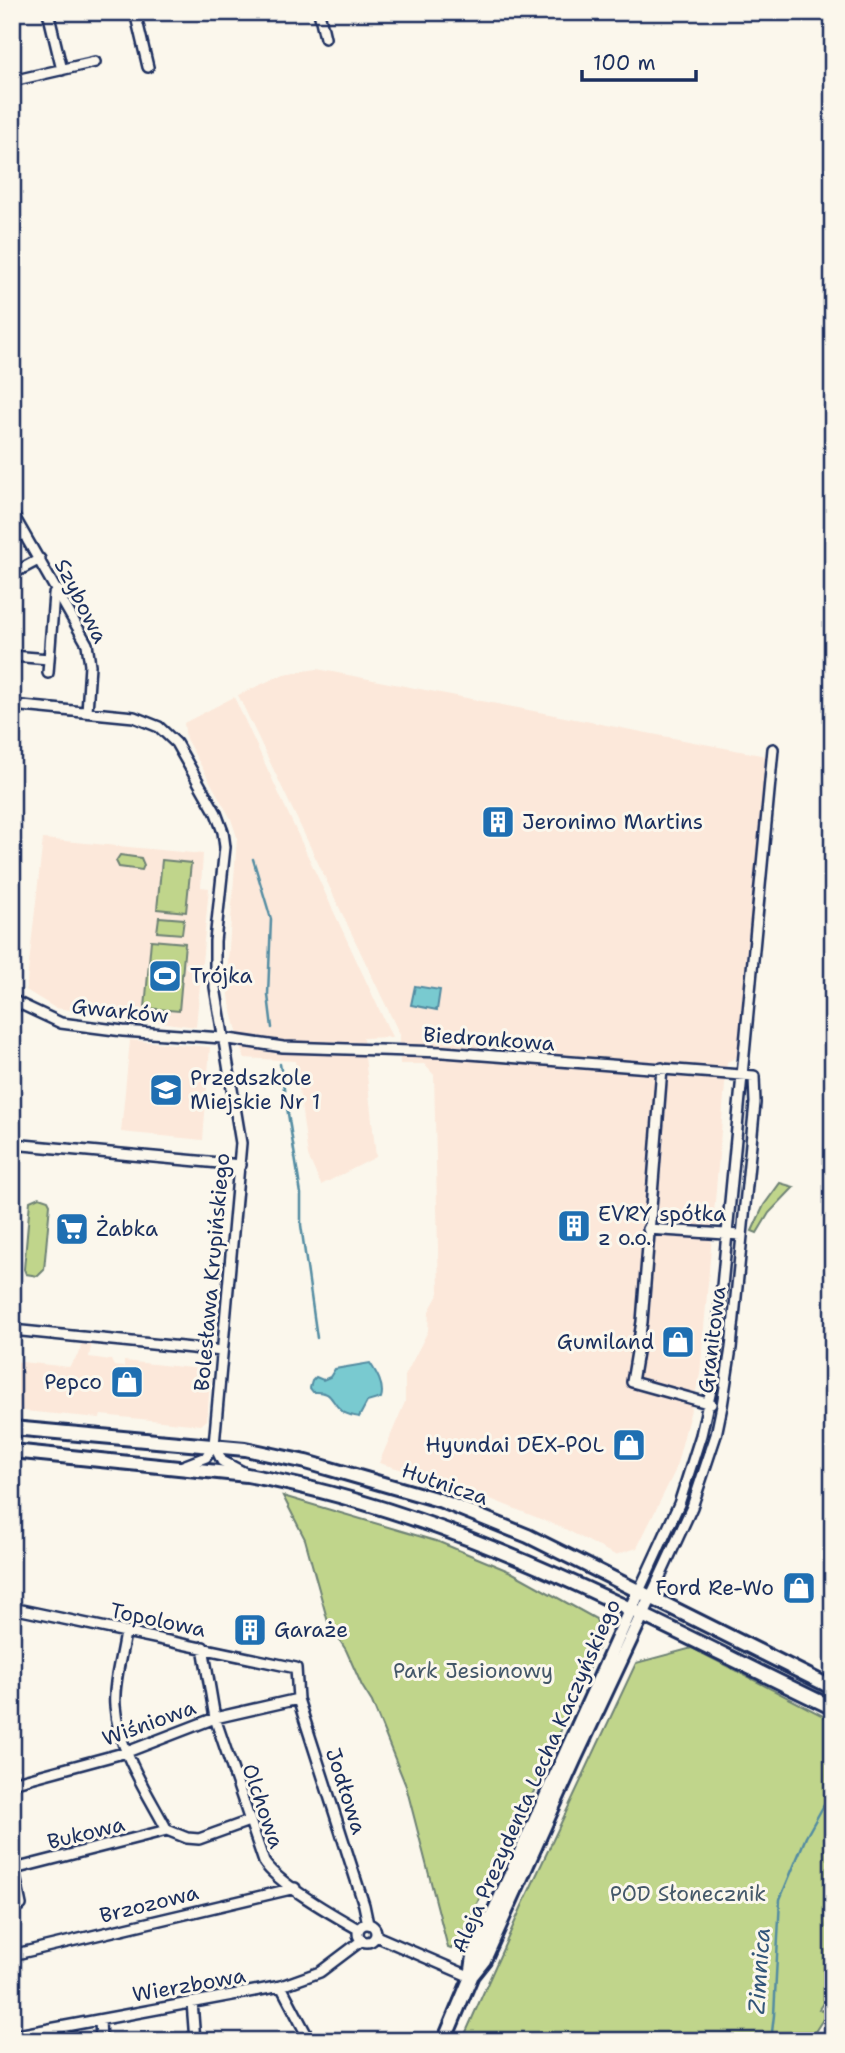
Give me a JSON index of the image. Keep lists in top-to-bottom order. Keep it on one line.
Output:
{"streets":{"main road":["Hutnicza","Aleja Prezydenta Lecha Kaczyńskiego"],"street":["Szybowa","Gwarków","Biedronkowa","Bolesława Krupińskiego","Granitowa","Topolowa","Wiśniowa","Jodłowa","Olchowa","Bukowa","Brzozowa","Wierzbowa"]},"crossings":[["Szybowa","Bolesława Krupińskiego"],["Gwarków","Biedronkowa"],["Gwarków","Bolesława Krupińskiego"],["Biedronkowa","Bolesława Krupińskiego"],["Biedronkowa","Granitowa"],["Bolesława Krupińskiego","Hutnicza"],["Granitowa","Hutnicza"],["Granitowa","Aleja Prezydenta Lecha Kaczyńskiego"],["Hutnicza","Aleja Prezydenta Lecha Kaczyńskiego"],["Topolowa","Jodłowa"],["Topolowa","Olchowa"],["Wiśniowa","Jodłowa"],["Wiśniowa","Olchowa"],["Jodłowa","Olchowa"],["Jodłowa","Wierzbowa"],["Olchowa","Brzozowa"],["Olchowa","Wierzbowa"]],"water":["Zimnica"],"parks":["Park Jesionowy","POD Słonecznik"],"places":{"building":["Jeronimo Martins","EVRY spółka z o.o.","Garaże"],"sports":["Trójka"],"school or university":["Przedszkole Miejskie Nr 1"],"supermarket":["Żabka"],"shop":["Gumiland","Pepco","Hyundai DEX-POL","Ford Re-Wo"]},"scale_bar":"100 m"}
